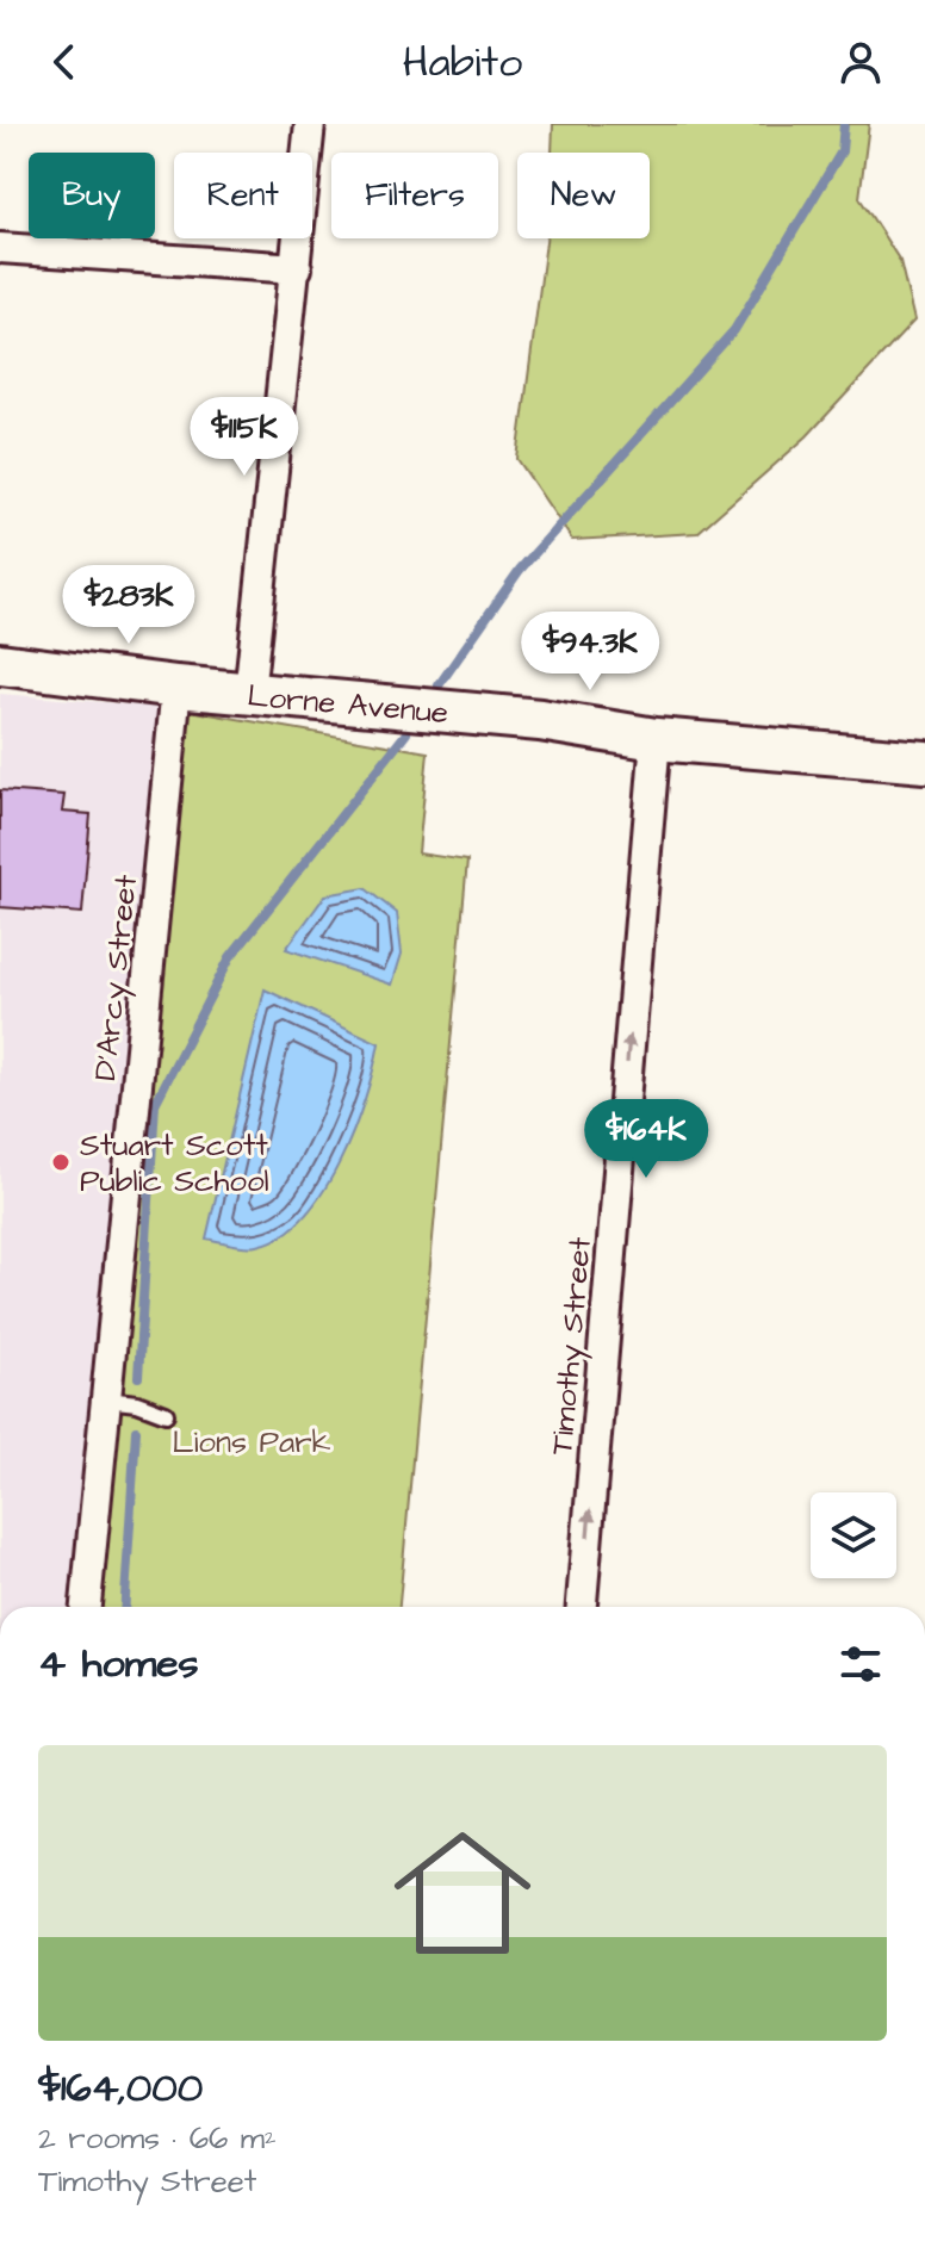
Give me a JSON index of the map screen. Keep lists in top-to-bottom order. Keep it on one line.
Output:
{"streets":{"main road":["Lorne Avenue"],"street":["D'Arcy Street","Timothy Street"]},"crossings":[["Lorne Avenue","D'Arcy Street"],["Lorne Avenue","Timothy Street"]],"one_way":["Timothy Street"],"parks":["Lions Park"],"places":["Stuart Scott Public School"],"page":{"header":"Habito","chip":["Buy","Rent","Filters","New"],"price":["$115K","$283K","$94.3K","$164K"],"heading":"4 homes","list":[{"name":"$164,000","note":"2 rooms · 66 m² · Timothy Street"}]}}
